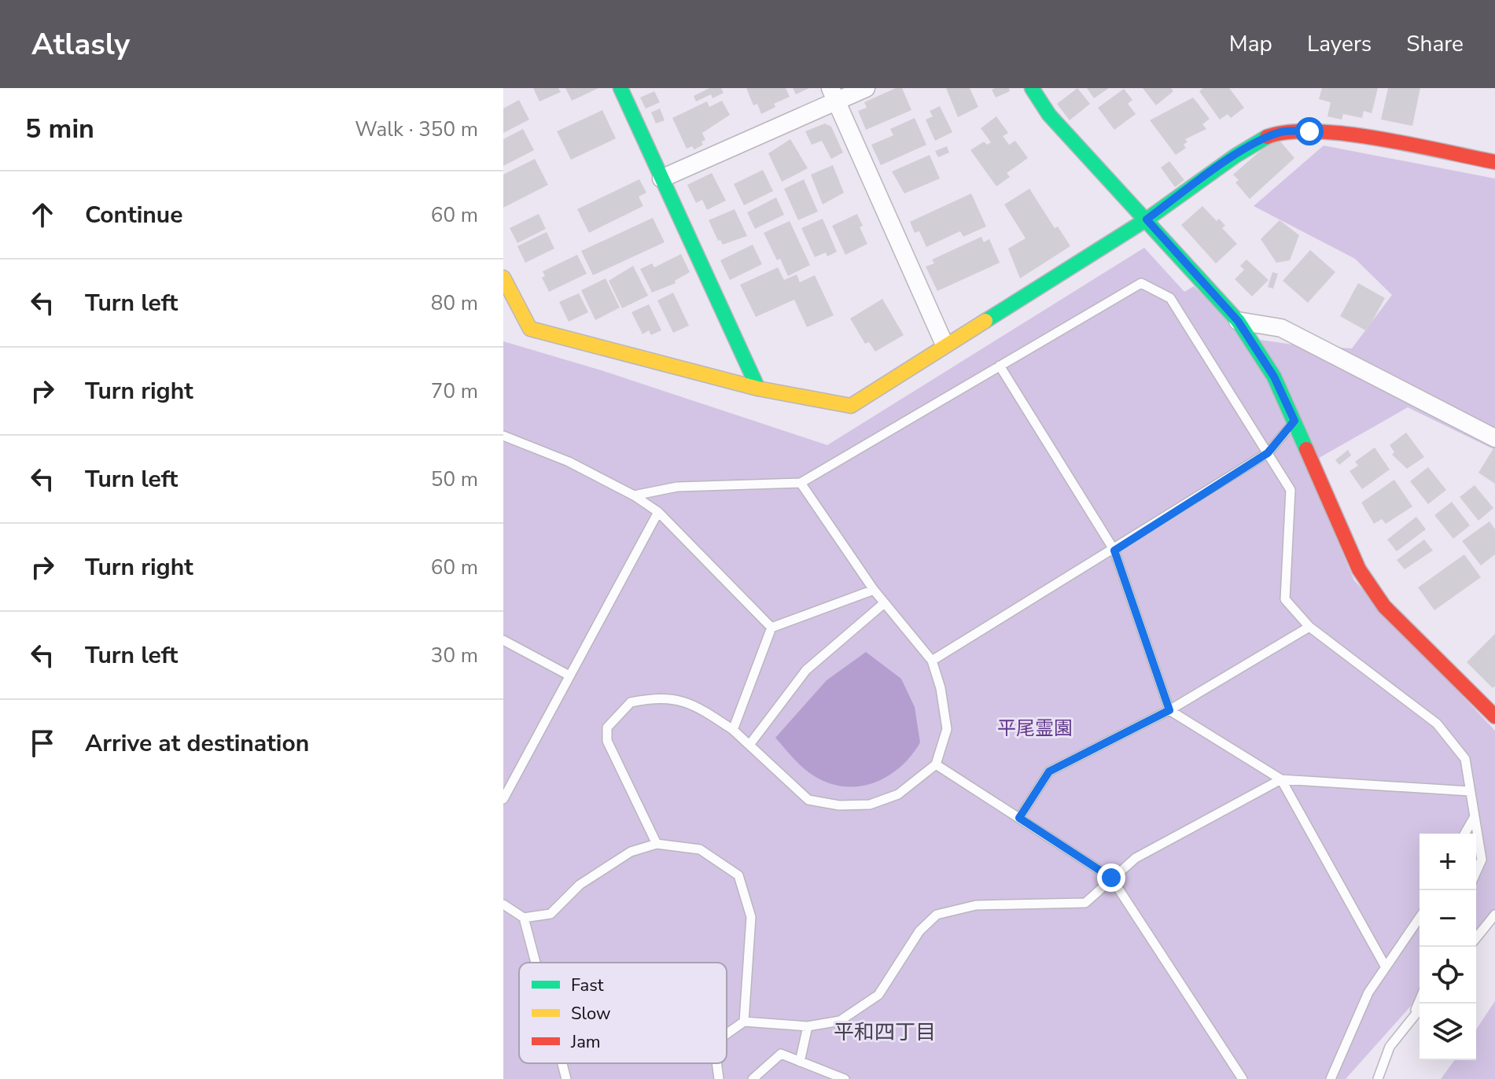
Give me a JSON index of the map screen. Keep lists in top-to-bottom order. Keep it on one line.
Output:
{"districts":["平和四丁目"],"parks":["平尾霊園"],"legend":["Fast","Slow","Jam"],"page":{"header":"Atlasly","nav":["Map","Layers","Share"],"heading":["5 min","Walk · 350 m"],"list":[["Continue","60 m"],["Turn left","80 m"],["Turn right","70 m"],["Turn left","50 m"],["Turn right","60 m"],["Turn left","30 m"],"Arrive at destination"],"map_buttons":["+","−"]}}
